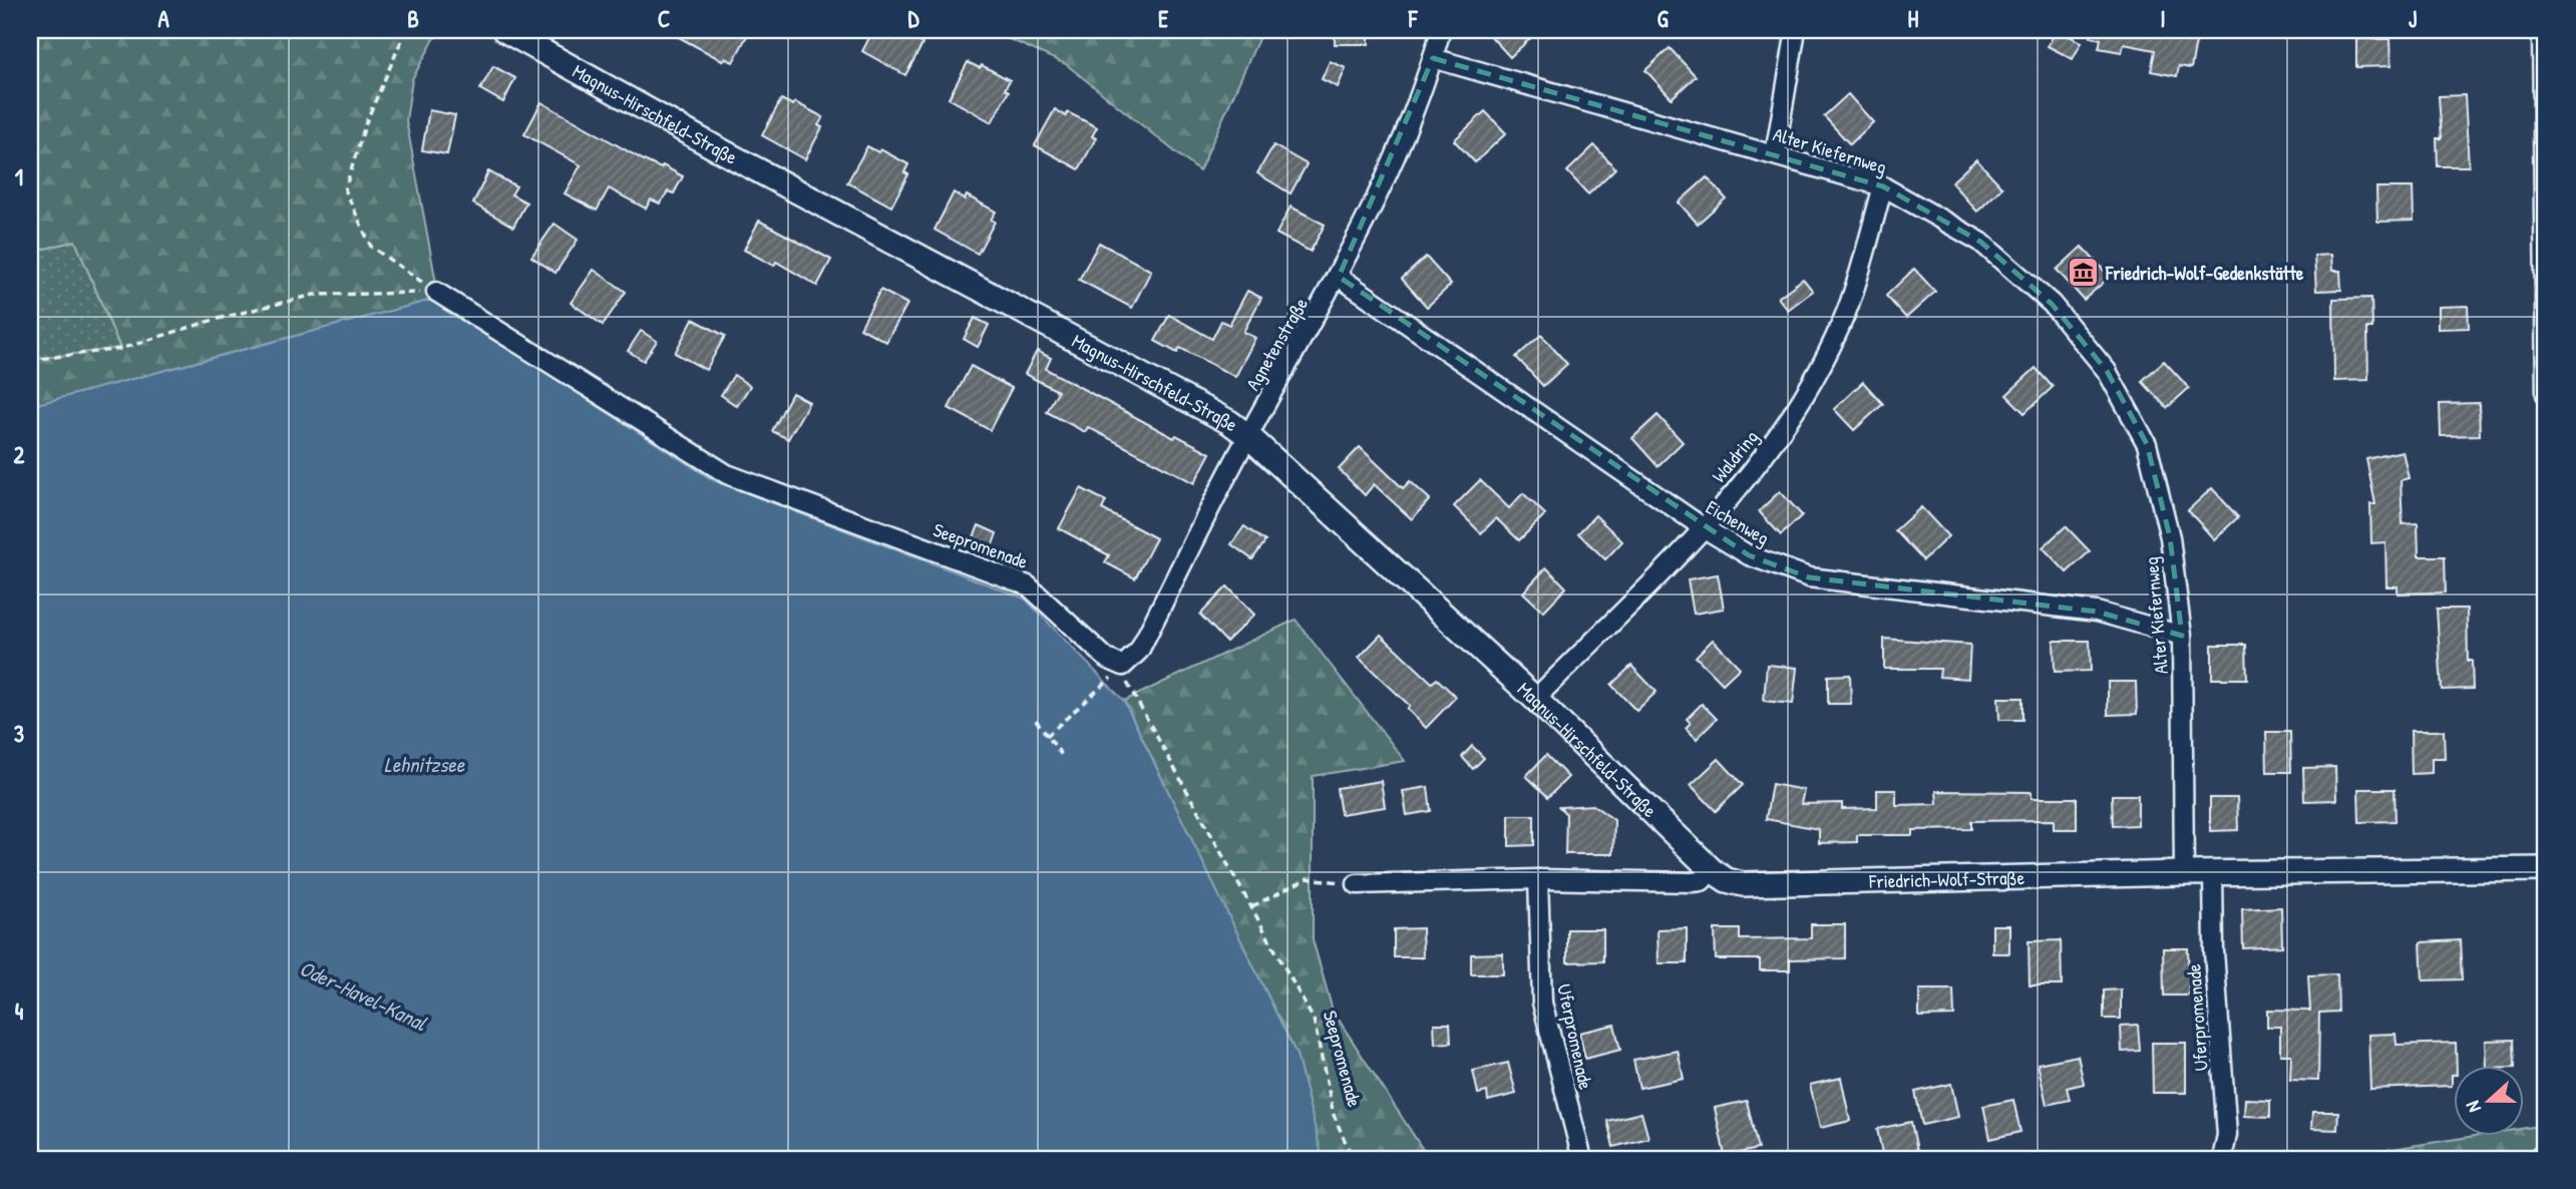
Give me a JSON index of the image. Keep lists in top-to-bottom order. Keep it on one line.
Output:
{"streets":{"street":["Magnus-Hirschfeld-Straße","Alter Kiefernweg","Agnetenstraße","Waldring","Eichenweg","Seepromenade","Friedrich-Wolf-Straße","Uferpromenade"]},"crossings":[["Magnus-Hirschfeld-Straße","Agnetenstraße"],["Magnus-Hirschfeld-Straße","Waldring"],["Magnus-Hirschfeld-Straße","Friedrich-Wolf-Straße"],["Alter Kiefernweg","Agnetenstraße"],["Alter Kiefernweg","Waldring"],["Alter Kiefernweg","Eichenweg"],["Alter Kiefernweg","Friedrich-Wolf-Straße"],["Agnetenstraße","Eichenweg"],["Agnetenstraße","Seepromenade"],["Waldring","Eichenweg"],["Friedrich-Wolf-Straße","Uferpromenade"]],"water":["Lehnitzsee","Oder-Havel-Kanal"],"places":{"museum":["Friedrich-Wolf-Gedenkstätte"]},"north":"left","grid":{"columns":["A","B","C","D","E","F","G","H","I","J"],"rows":["1","2","3","4"]}}
